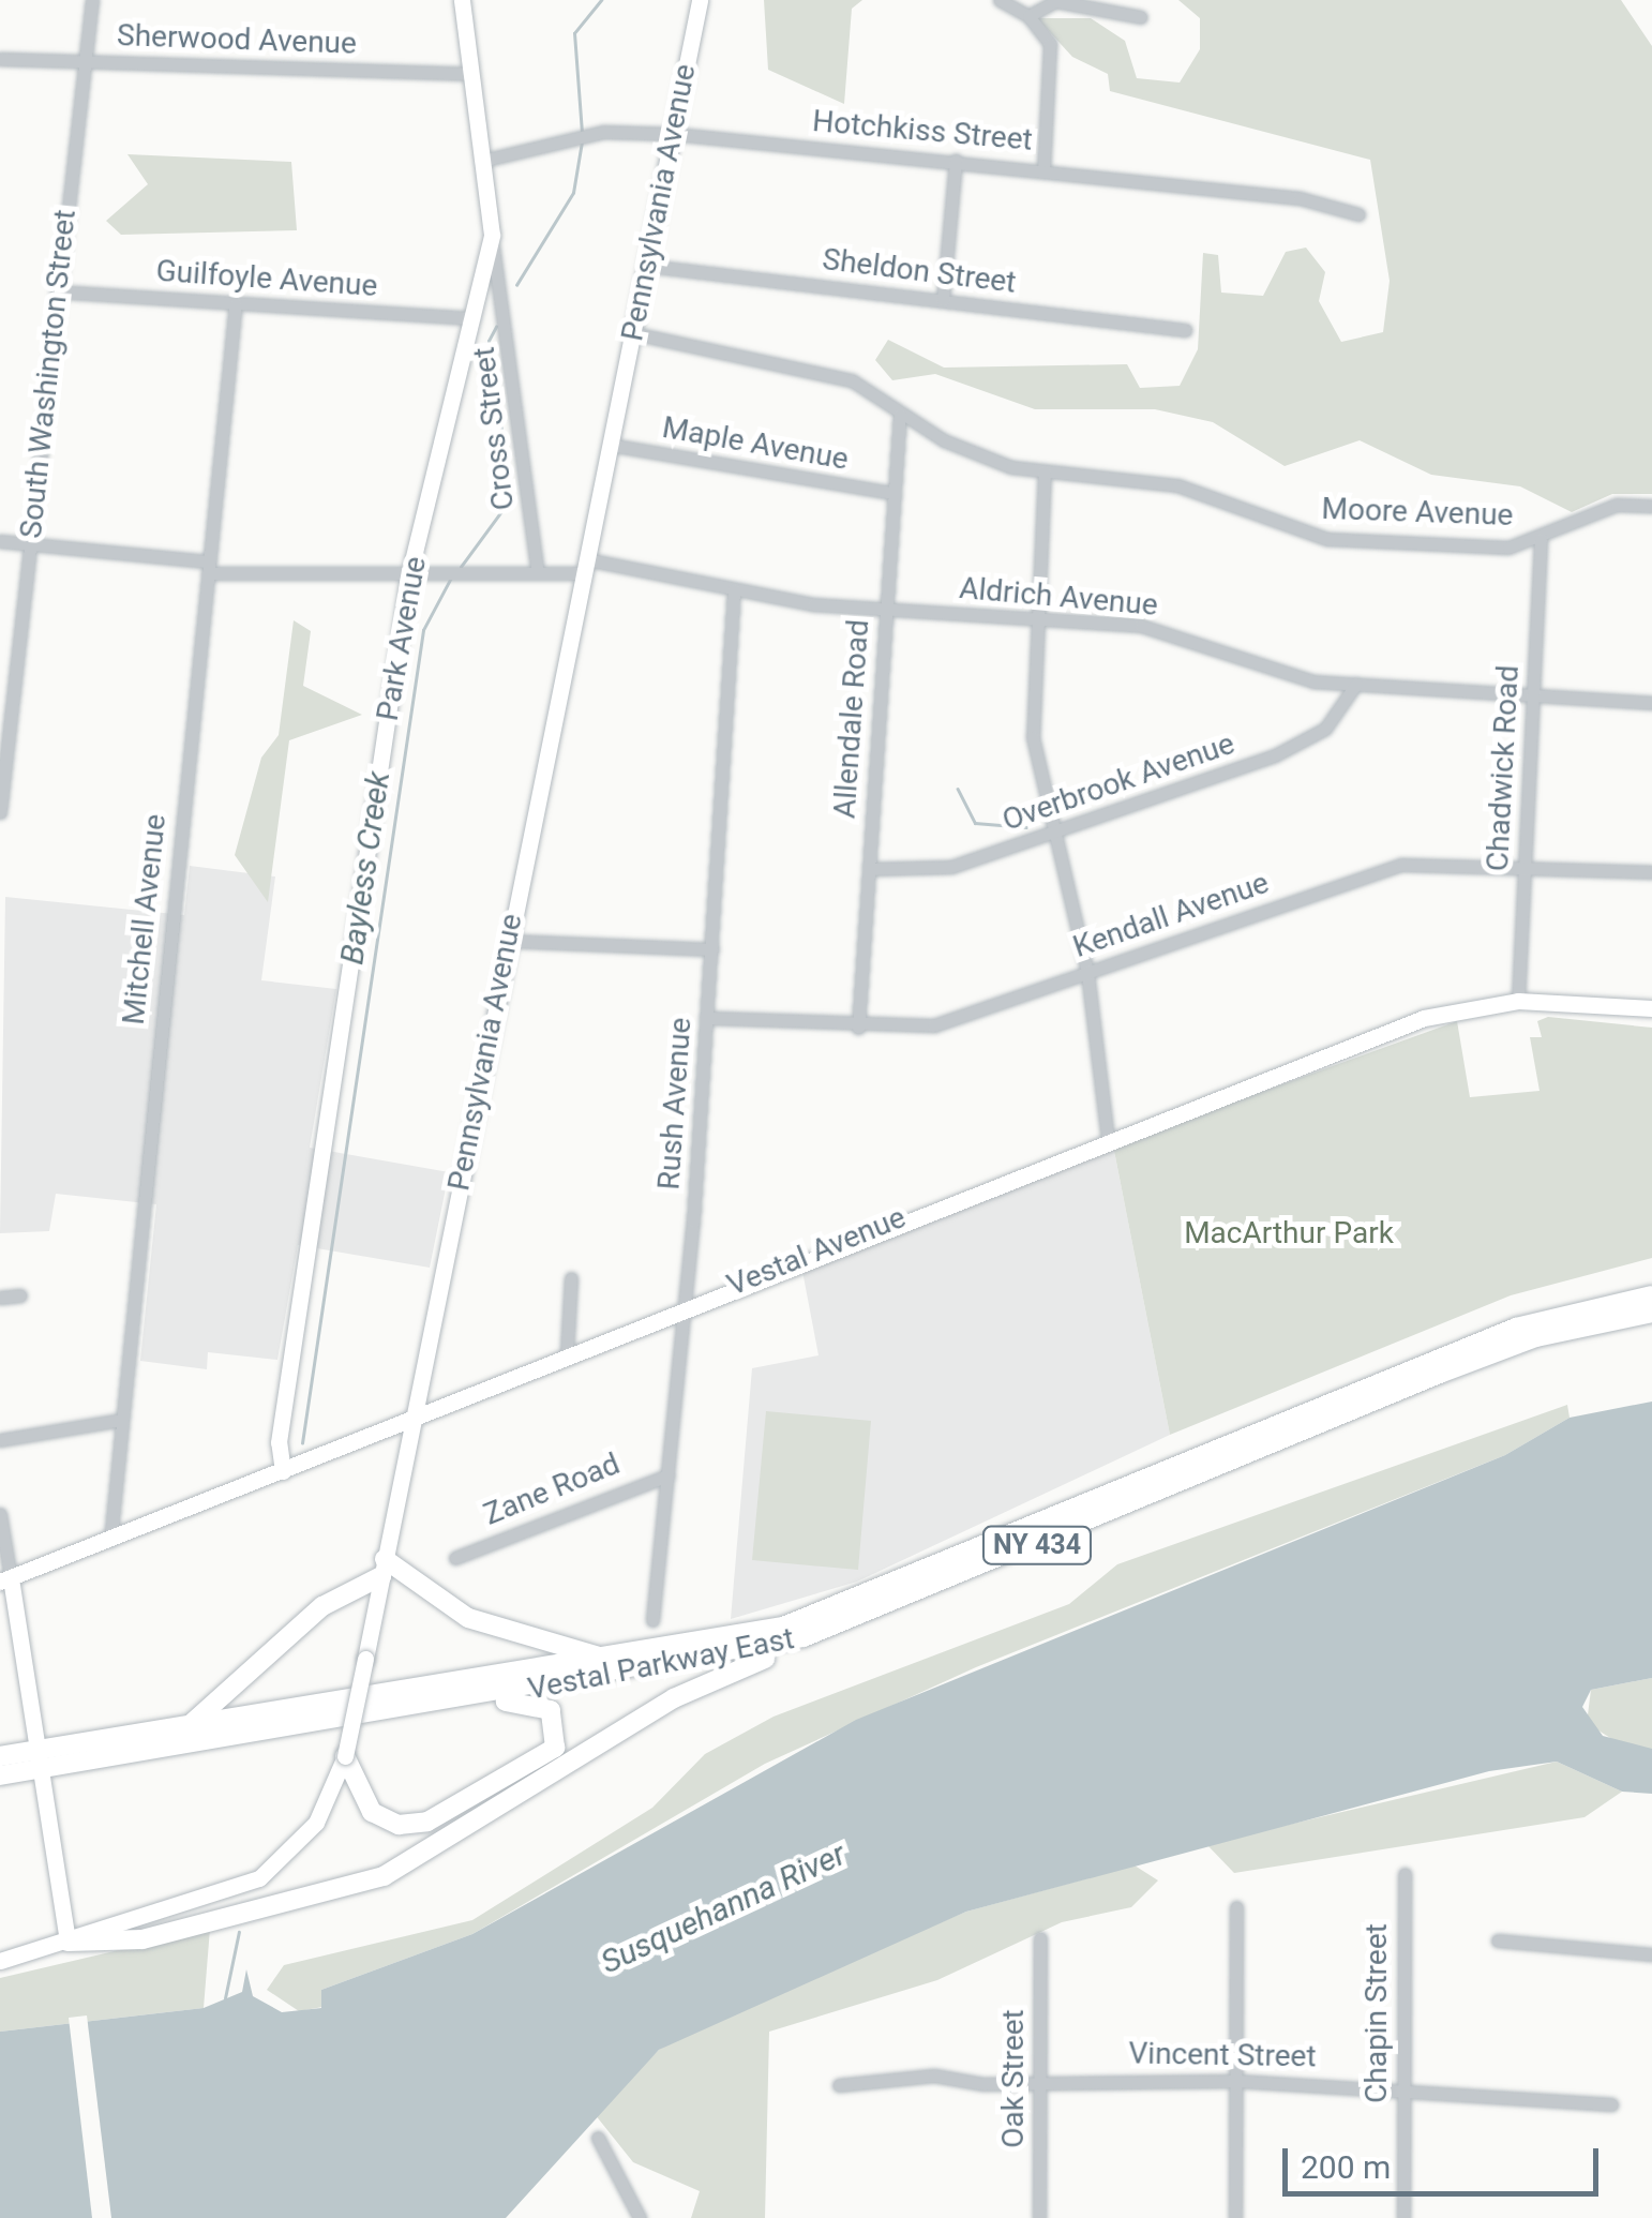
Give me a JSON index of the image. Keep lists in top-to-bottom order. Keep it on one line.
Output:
{"streets":{"main road":["NY 434","Vestal Parkway East"],"street":["Sherwood Avenue","Hotchkiss Street","Pennsylvania Avenue","Sheldon Street","Guilfoyle Avenue","South Washington Street","Cross Street","Maple Avenue","Moore Avenue","Aldrich Avenue","Park Avenue","Allendale Road","Chadwick Road","Overbrook Avenue","Kendall Avenue","Mitchell Avenue","Rush Avenue","Vestal Avenue","Zane Road","Chapin Street","Vincent Street","Oak Street"]},"crossings":[["Sherwood Avenue","South Washington Street"],["Sherwood Avenue","Park Avenue"],["Hotchkiss Street","Pennsylvania Avenue"],["Hotchkiss Street","Park Avenue"],["Pennsylvania Avenue","Sheldon Street"],["Pennsylvania Avenue","Maple Avenue"],["Pennsylvania Avenue","Moore Avenue"],["Pennsylvania Avenue","Aldrich Avenue"],["Pennsylvania Avenue","Vestal Avenue"],["Guilfoyle Avenue","South Washington Street"],["Guilfoyle Avenue","Park Avenue"],["Guilfoyle Avenue","Mitchell Avenue"],["Cross Street","Park Avenue"],["Maple Avenue","Allendale Road"],["Moore Avenue","Allendale Road"],["Moore Avenue","Chadwick Road"],["Aldrich Avenue","Allendale Road"],["Aldrich Avenue","Chadwick Road"],["Aldrich Avenue","Overbrook Avenue"],["Aldrich Avenue","Rush Avenue"],["Park Avenue","Vestal Avenue"],["Allendale Road","Overbrook Avenue"],["Allendale Road","Kendall Avenue"],["Chadwick Road","Kendall Avenue"],["Chadwick Road","Vestal Avenue"],["Kendall Avenue","Rush Avenue"],["Mitchell Avenue","Vestal Avenue"],["Rush Avenue","Vestal Avenue"],["Rush Avenue","Zane Road"],["Chapin Street","Vincent Street"],["Vincent Street","Oak Street"]],"water":["Bayless Creek","Susquehanna River"],"parks":["MacArthur Park"],"scale_bar":"200 m"}
